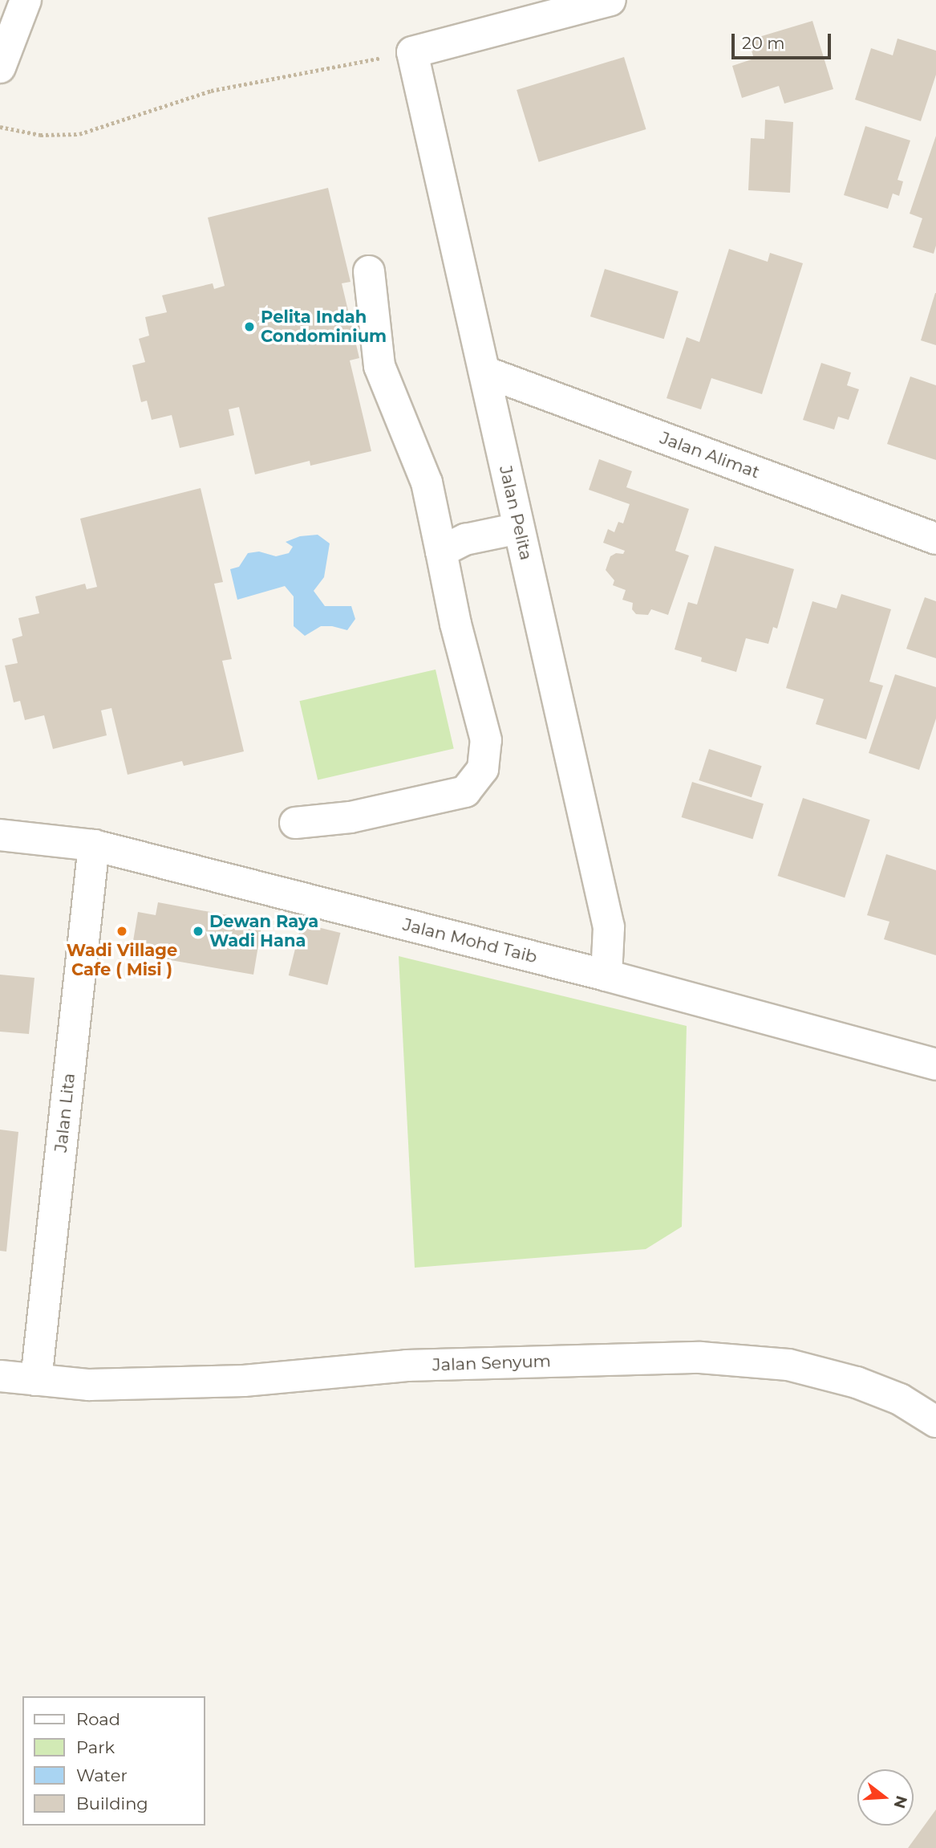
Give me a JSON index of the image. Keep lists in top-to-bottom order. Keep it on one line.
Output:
{"streets":{"street":["Jalan Alimat","Jalan Pelita","Jalan Mohd Taib","Jalan Lita","Jalan Senyum"]},"crossings":[["Jalan Alimat","Jalan Pelita"],["Jalan Pelita","Jalan Mohd Taib"],["Jalan Mohd Taib","Jalan Lita"],["Jalan Lita","Jalan Senyum"]],"places":["Pelita Indah Condominium","Wadi Village Cafe ( Misi )","Dewan Raya Wadi Hana"],"legend":["Road","Park","Water","Building"],"scale_bar":"20 m","north":"right"}
